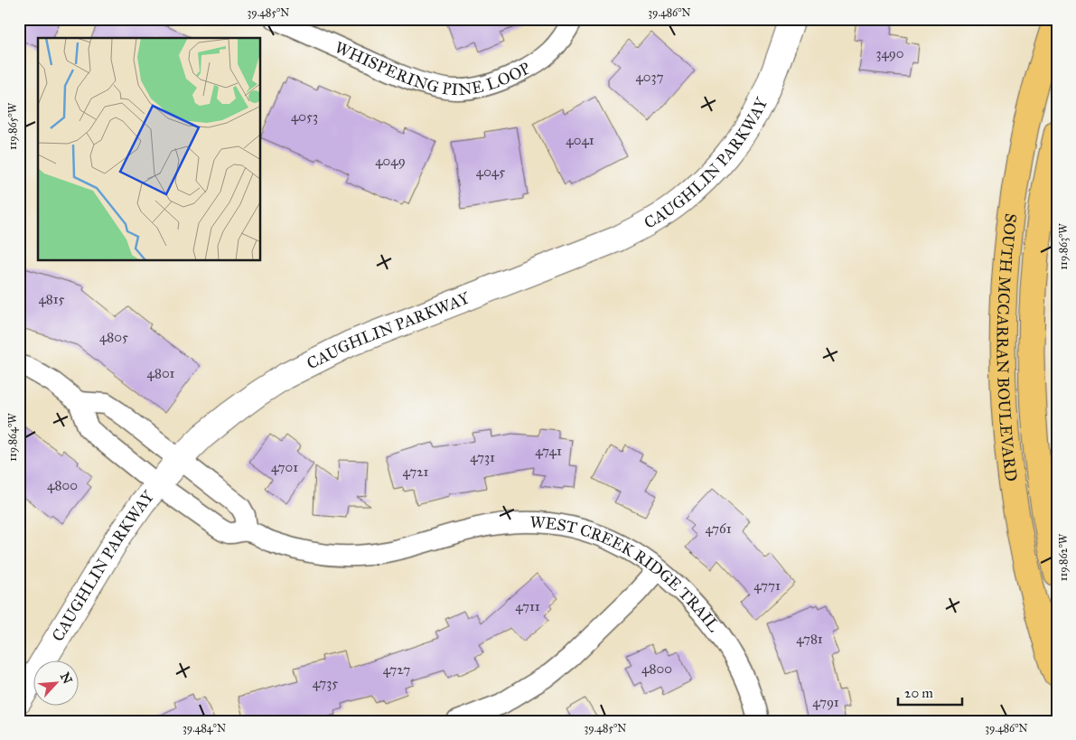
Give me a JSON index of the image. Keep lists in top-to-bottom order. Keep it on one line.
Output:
{"streets":{"main road":["SOUTH MCCARRAN BOULEVARD"],"street":["WHISPERING PINE LOOP","CAUGHLIN PARKWAY","WEST CREEK RIDGE TRAIL"]},"crossings":[["CAUGHLIN PARKWAY","WEST CREEK RIDGE TRAIL"]],"house_numbers":["3490","4037","4053","4041","4049","4045","4815","4805","4801","4741","4731","4701","4721","4800","4761","4771","4711","4781","4800","4727","4735","4791"],"scale_bar":"20 m","north":"top right","coordinates":["39.485°N","39.486°N","119.865°W","119.863°W","119.864°W","119.862°W","39.484°N"]}
